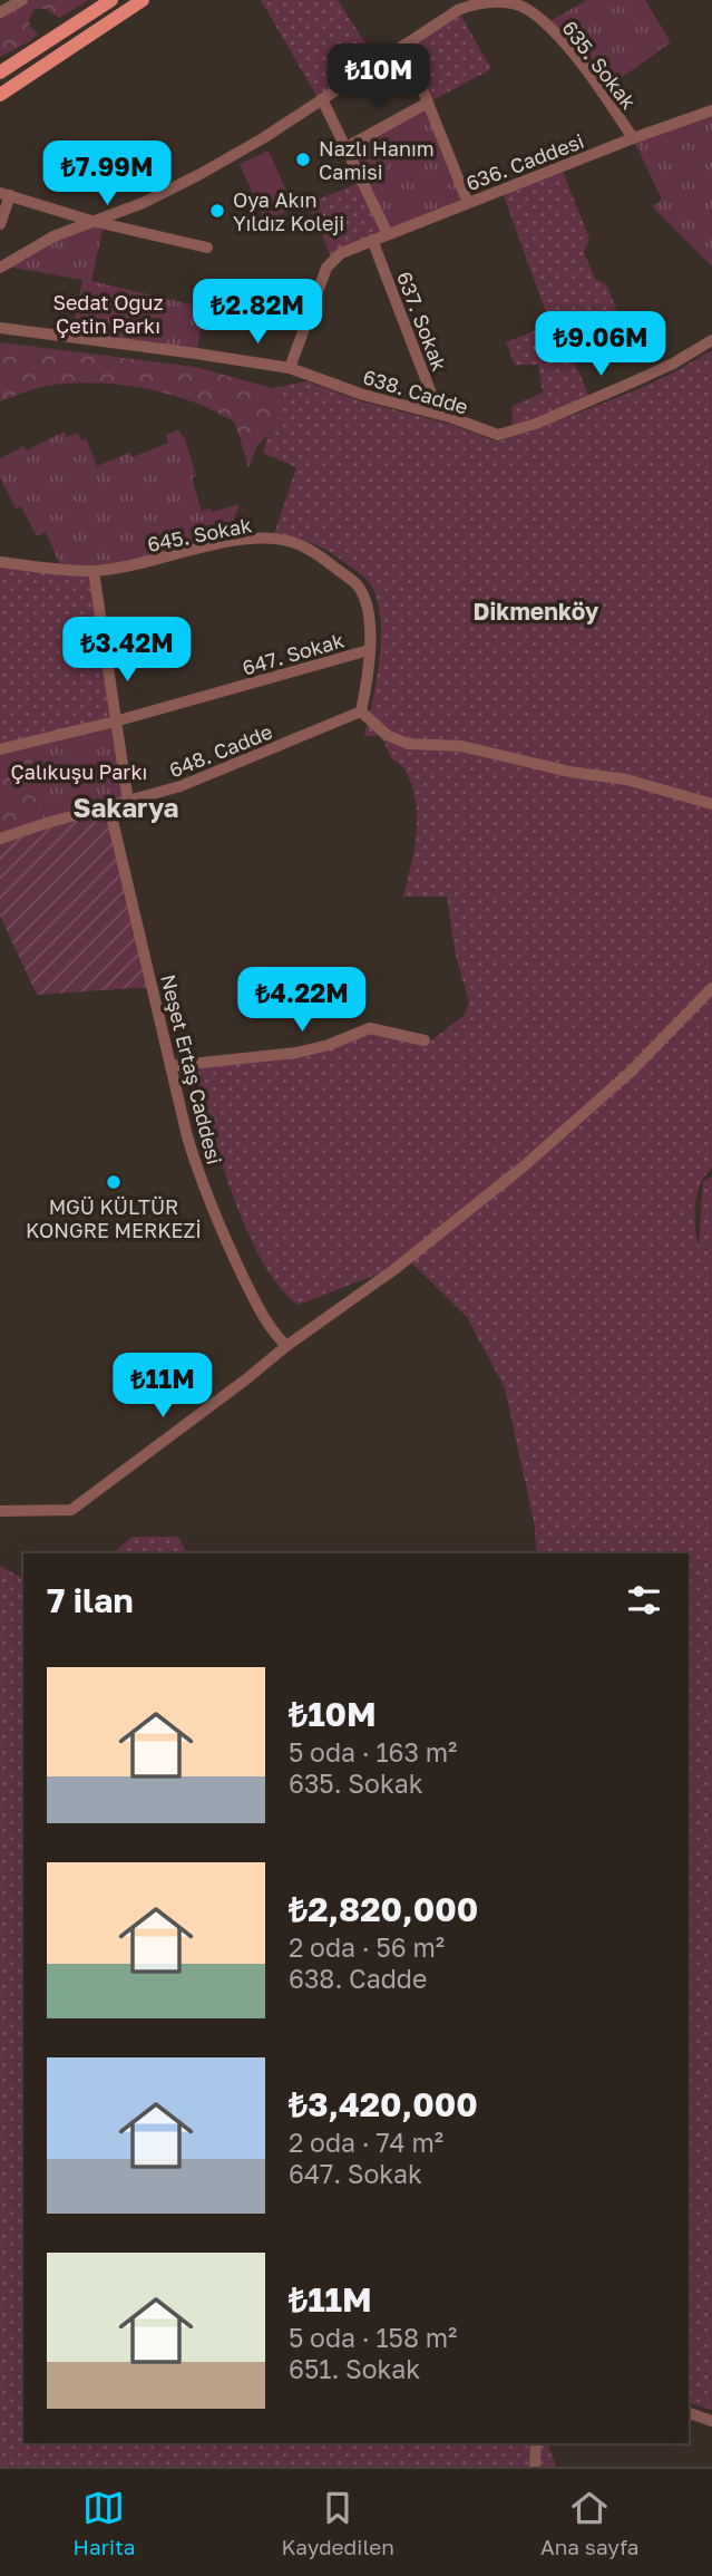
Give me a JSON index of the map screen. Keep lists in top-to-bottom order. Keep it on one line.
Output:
{"streets":{"street":["635. Sokak","636. Caddesi","637. Sokak","638. Cadde","645. Sokak","647. Sokak","648. Cadde","Neşet Ertaş Caddesi"]},"crossings":[["635. Sokak","636. Caddesi"],["636. Caddesi","637. Sokak"],["636. Caddesi","638. Cadde"],["637. Sokak","638. Cadde"],["645. Sokak","647. Sokak"],["645. Sokak","648. Cadde"],["648. Cadde","Neşet Ertaş Caddesi"]],"districts":["Dikmenköy","Sakarya"],"parks":["Sedat Oğuz Çetin Parkı","Çalıkuşu Parkı"],"places":["Nazlı Hanım Camisi","Oya Akın Yıldız Koleji","MGÜ KÜLTÜR KONGRE MERKEZİ"],"page":{"price":["₺10M","₺7.99M","₺2.82M","₺9.06M","₺3.42M","₺4.22M","₺11M"],"heading":"7 ilan","list":[{"name":"₺10M","note":"5 oda · 163 m² · 635. Sokak"},{"name":"₺2,820,000","note":"2 oda · 56 m² · 638. Cadde"},{"name":"₺3,420,000","note":"2 oda · 74 m² · 647. Sokak"},{"name":"₺11M","note":"5 oda · 158 m² · 651. Sokak"}],"tabs":["Harita","Kaydedilen","Ana sayfa"]}}
